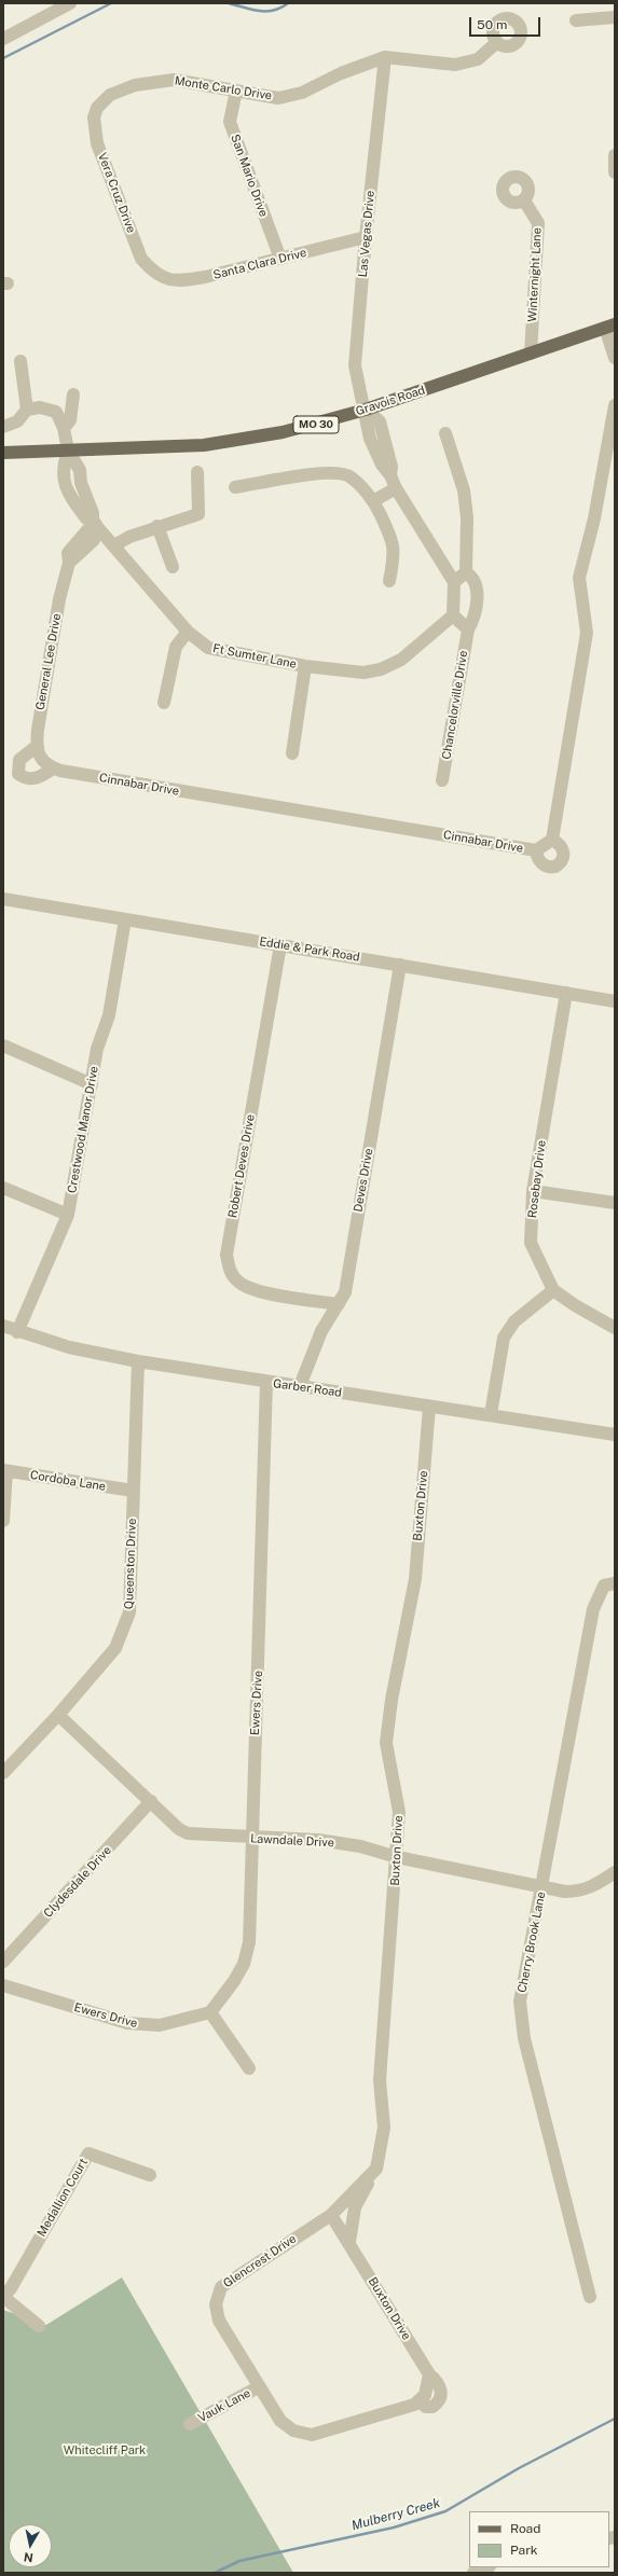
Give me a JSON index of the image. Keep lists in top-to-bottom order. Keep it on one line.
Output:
{"streets":{"main road":["Gravois Road","MO 30"],"street":["Monte Carlo Drive","San Mario Drive","Vera Cruz Drive","Las Vegas Drive","Santa Clara Drive","Winternight Lane","Ft Sumter Lane","General Lee Drive","Chancelorville Drive","Cinnabar Drive","Eddie & Park Road","Crestwood Manor Drive","Robert Deves Drive","Rosebay Drive","Deves Drive","Garber Road","Cordoba Lane","Buxton Drive","Queenston Drive","Ewers Drive","Lawndale Drive","Clydesdale Drive","Cherry Brook Lane","Medallion Court","Glencrest Drive","Vauk Lane"]},"crossings":[["Monte Carlo Drive","San Mario Drive"],["Monte Carlo Drive","Vera Cruz Drive"],["Monte Carlo Drive","Las Vegas Drive"],["San Mario Drive","Santa Clara Drive"],["Vera Cruz Drive","Santa Clara Drive"],["Las Vegas Drive","Santa Clara Drive"],["Las Vegas Drive","Gravois Road"],["Winternight Lane","Gravois Road"],["Gravois Road","Ft Sumter Lane"],["Ft Sumter Lane","General Lee Drive"],["General Lee Drive","Cinnabar Drive"],["Eddie & Park Road","Crestwood Manor Drive"],["Eddie & Park Road","Robert Deves Drive"],["Eddie & Park Road","Rosebay Drive"],["Eddie & Park Road","Deves Drive"],["Crestwood Manor Drive","Garber Road"],["Robert Deves Drive","Deves Drive"],["Deves Drive","Garber Road"],["Garber Road","Buxton Drive"],["Garber Road","Queenston Drive"],["Garber Road","Ewers Drive"],["Cordoba Lane","Queenston Drive"],["Buxton Drive","Lawndale Drive"],["Buxton Drive","Glencrest Drive"],["Queenston Drive","Lawndale Drive"],["Ewers Drive","Lawndale Drive"],["Lawndale Drive","Clydesdale Drive"],["Lawndale Drive","Cherry Brook Lane"],["Glencrest Drive","Vauk Lane"]],"water":["Mulberry Creek"],"parks":["Whitecliff Park"],"legend":["Road","Park"],"scale_bar":"50 m","north":"bottom"}
